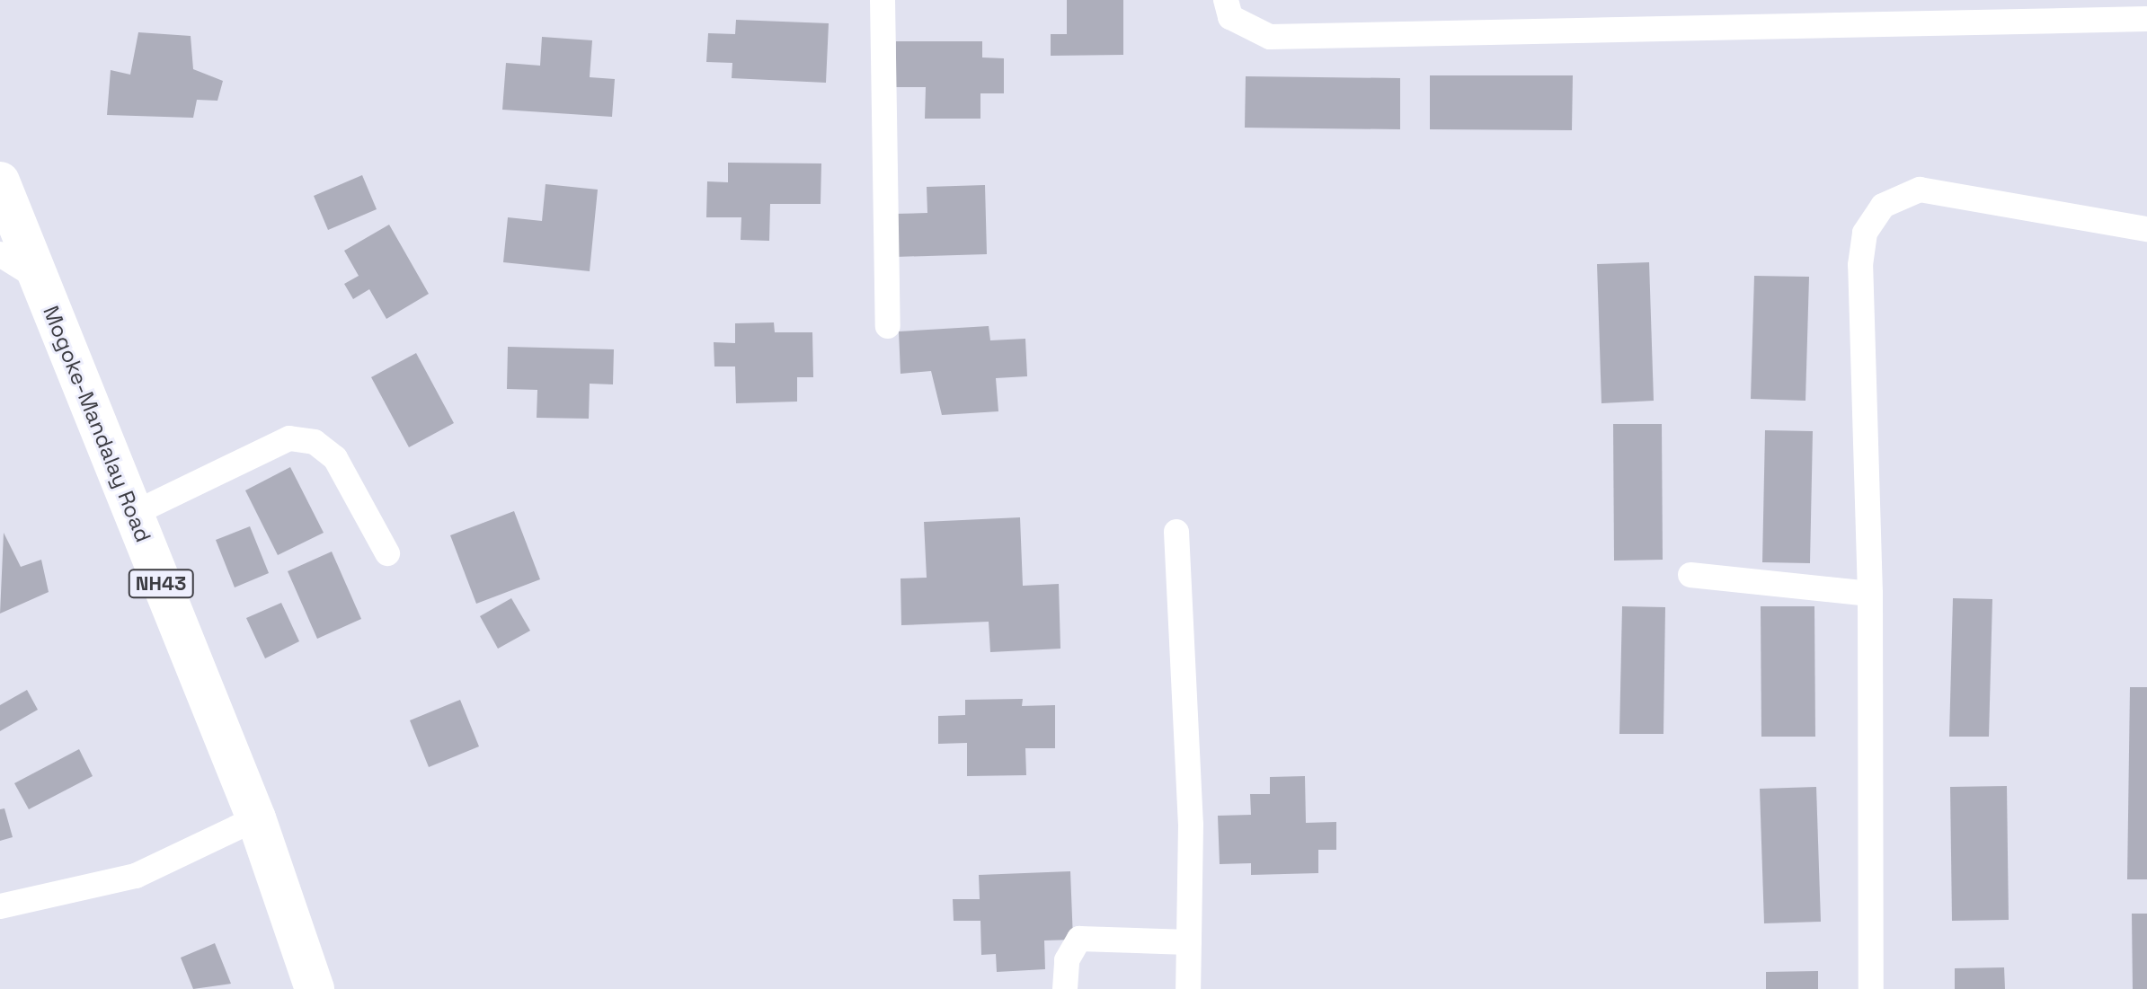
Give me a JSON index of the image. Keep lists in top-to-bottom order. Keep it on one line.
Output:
{"streets":{"highway":["Mogoke-Mandalay Road","NH43"]}}
